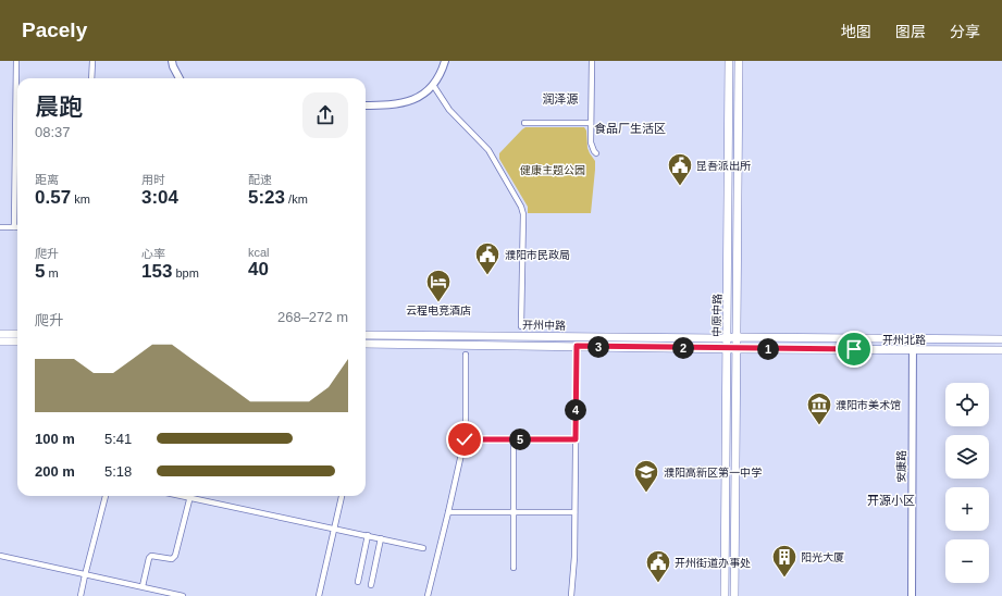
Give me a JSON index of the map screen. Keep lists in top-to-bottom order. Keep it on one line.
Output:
{"streets":{"main road":["中原中路","开州中路","开州北路"],"street":["安康路"]},"crossings":[["中原中路","开州中路"],["中原中路","开州北路"],["开州中路","开州北路"],["开州北路","安康路"]],"districts":["润泽源","食品厂生活区","开源小区"],"parks":["健康主题公园"],"places":{"public building":["昆吾派出所","濮阳市民政局","开州街道办事处"],"hotel":["云程电竞酒店"],"museum":["濮阳市美术馆"],"school or university":["濮阳高新区第一中学"],"building":["阳光大厦"]},"page":{"header":"Pacely","nav":["地图","图层","分享"],"heading":["晨跑","08:37"],"stats":[["距离","0.57 km"],["用时","3:04"],["配速","5:23 /km"],["爬升","5 m"],["心率","153 bpm"],["kcal","40"]],"chart":["爬升","268–272 m"],"pins":["3","2","1","4","5"],"map_buttons":["+","−"],"list":[{"name":"100 m","note":"5:41"},{"name":"200 m","note":"5:18"}]}}
